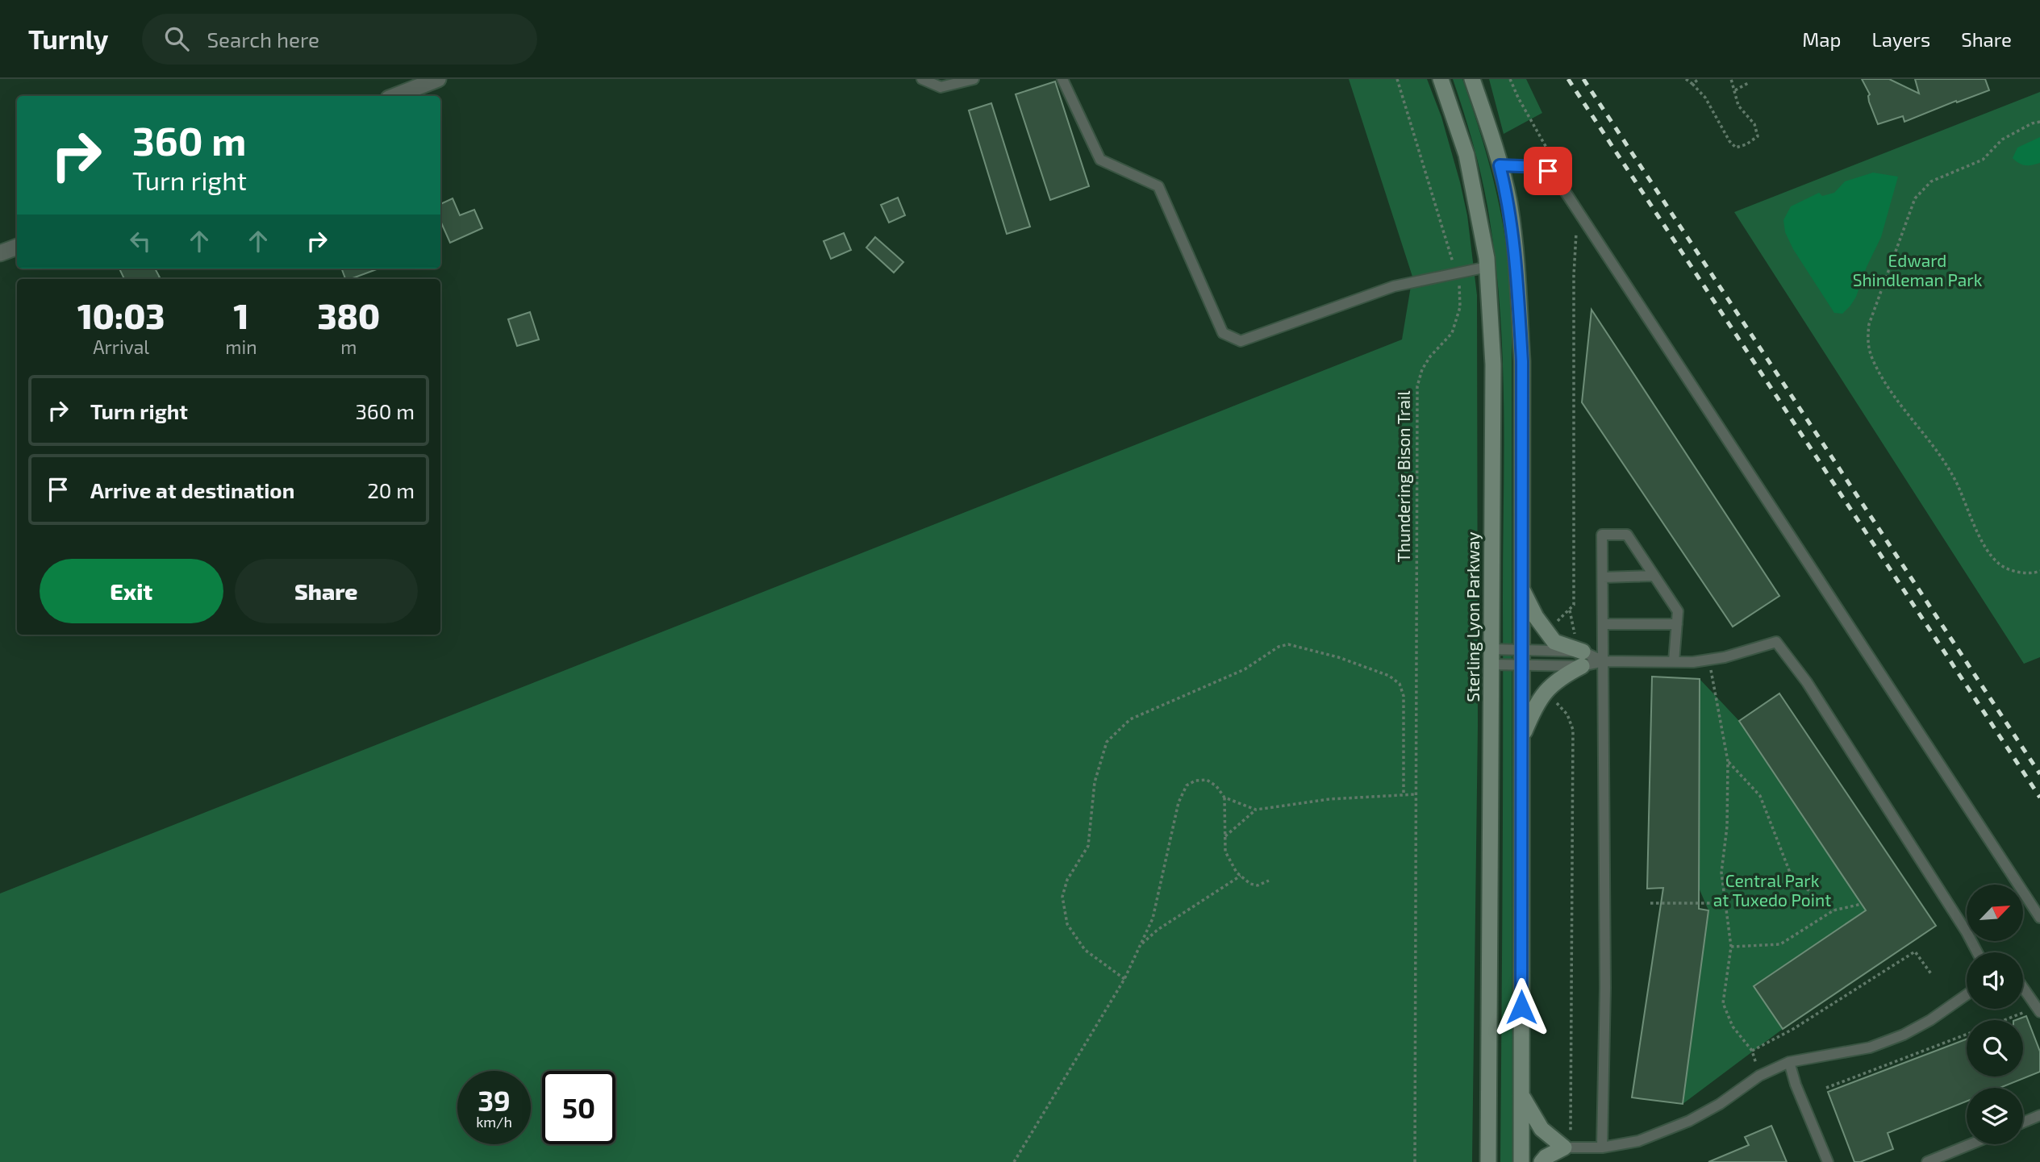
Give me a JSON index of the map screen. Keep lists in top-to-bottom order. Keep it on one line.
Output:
{"streets":{"main road":["Sterling Lyon Parkway"],"path":["Thundering Bison Trail"]},"parks":["Edward Shindleman Park","Central Park at Tuxedo Point"],"north":"top right","page":{"header":"Turnly","search":"Search here","nav":["Map","Layers","Share"],"turn":["360 m","Turn right"],"eta":["10:03","Arrival","1","min","380","m"],"list":[{"name":"Turn right","value":"360 m"},{"name":"Arrive at destination","value":"20 m"}],"buttons":["Exit","Share"],"speed":"39 km/h","limit":"50"}}
